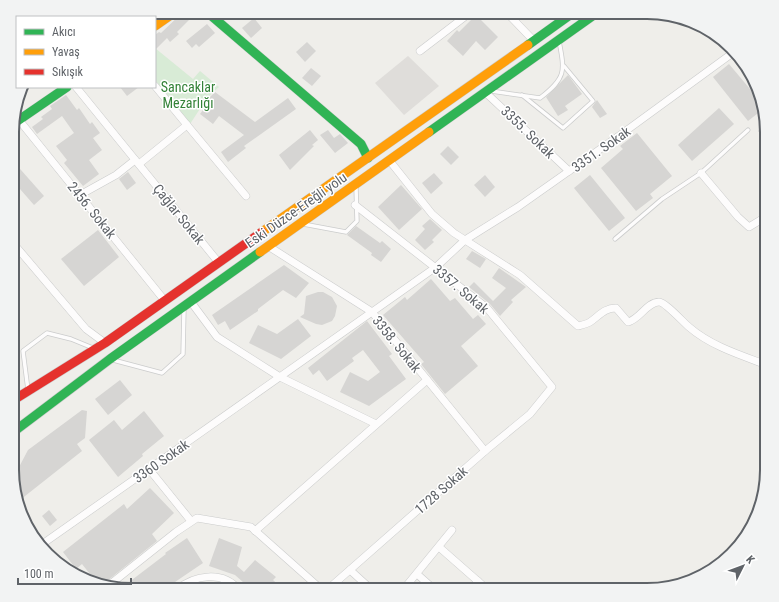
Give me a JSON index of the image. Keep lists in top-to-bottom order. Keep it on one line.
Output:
{"streets":{"main road":["Eski Düzce-Ereğli yolu"],"street":["3355. Sokak","3351. Sokak","2456. Sokak","Çağlar Sokak","3357. Sokak","3358. Sokak","3360 Sokak","1728 Sokak"]},"crossings":[["3355. Sokak","3351. Sokak"],["3355. Sokak","Eski Düzce-Ereğli yolu"],["3351. Sokak","3357. Sokak"],["3351. Sokak","3358. Sokak"],["3351. Sokak","3360 Sokak"],["2456. Sokak","Eski Düzce-Ereğli yolu"],["Eski Düzce-Ereğli yolu","Çağlar Sokak"],["Eski Düzce-Ereğli yolu","3358. Sokak"],["3357. Sokak","1728 Sokak"],["3358. Sokak","3360 Sokak"],["3358. Sokak","1728 Sokak"]],"parks":["Sancaklar Mezarlığı"],"legend":["Akıcı","Yavaş","Sıkışık"],"scale_bar":"100 m","north":"top right"}
